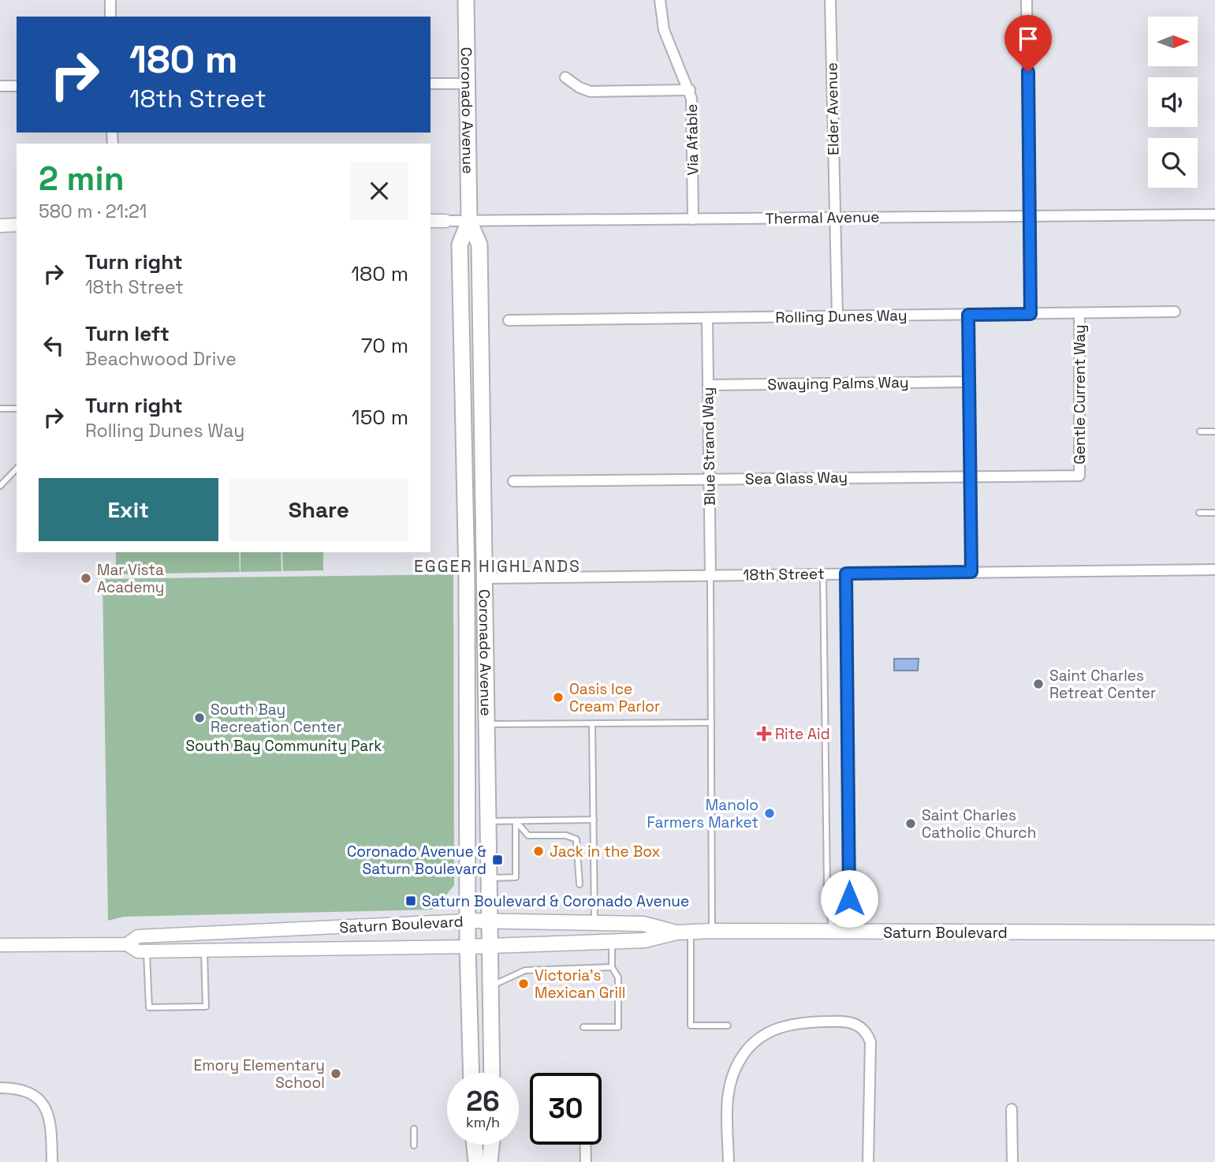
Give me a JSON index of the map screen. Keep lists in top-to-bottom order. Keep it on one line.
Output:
{"streets":{"main road":["Coronado Avenue","Saturn Boulevard"],"street":["Elder Avenue","Via Afable","Thermal Avenue","Rolling Dunes Way","Swaying Palms Way","Gentle Current Way","Blue Strand Way","Sea Glass Way","18th Street"]},"crossings":[["Elder Avenue","Thermal Avenue"],["Elder Avenue","Rolling Dunes Way"],["Coronado Avenue","Thermal Avenue"],["Coronado Avenue","18th Street"],["Coronado Avenue","Saturn Boulevard"],["Via Afable","Thermal Avenue"],["Rolling Dunes Way","Gentle Current Way"],["Rolling Dunes Way","Blue Strand Way"],["Swaying Palms Way","Blue Strand Way"],["Gentle Current Way","Sea Glass Way"],["Blue Strand Way","Sea Glass Way"],["Blue Strand Way","18th Street"]],"districts":["EGGER HIGHLANDS"],"parks":["South Bay Community Park"],"places":{"other":["Mar Vista Academy","Saint Charles Retreat Center","Oasis Ice Cream Parlor","South Bay Recreation Center","Manolo Farmers Market","Saint Charles Catholic Church","Jack in the Box","Victoria's Mexican Grill","Emory Elementary School"],"health":["Rite Aid"],"transit":["Coronado Avenue & Saturn Boulevard","Saturn Boulevard & Coronado Avenue"]},"north":"right","page":{"turn":["180 m","18th Street"],"heading":["2 min","580 m · 21:21"],"list":[{"name":"Turn right","note":"18th Street","value":"180 m"},{"name":"Turn left","note":"Beachwood Drive","value":"70 m"},{"name":"Turn right","note":"Rolling Dunes Way","value":"150 m"}],"buttons":["Exit","Share"],"speed":"26 km/h","limit":"30"}}
